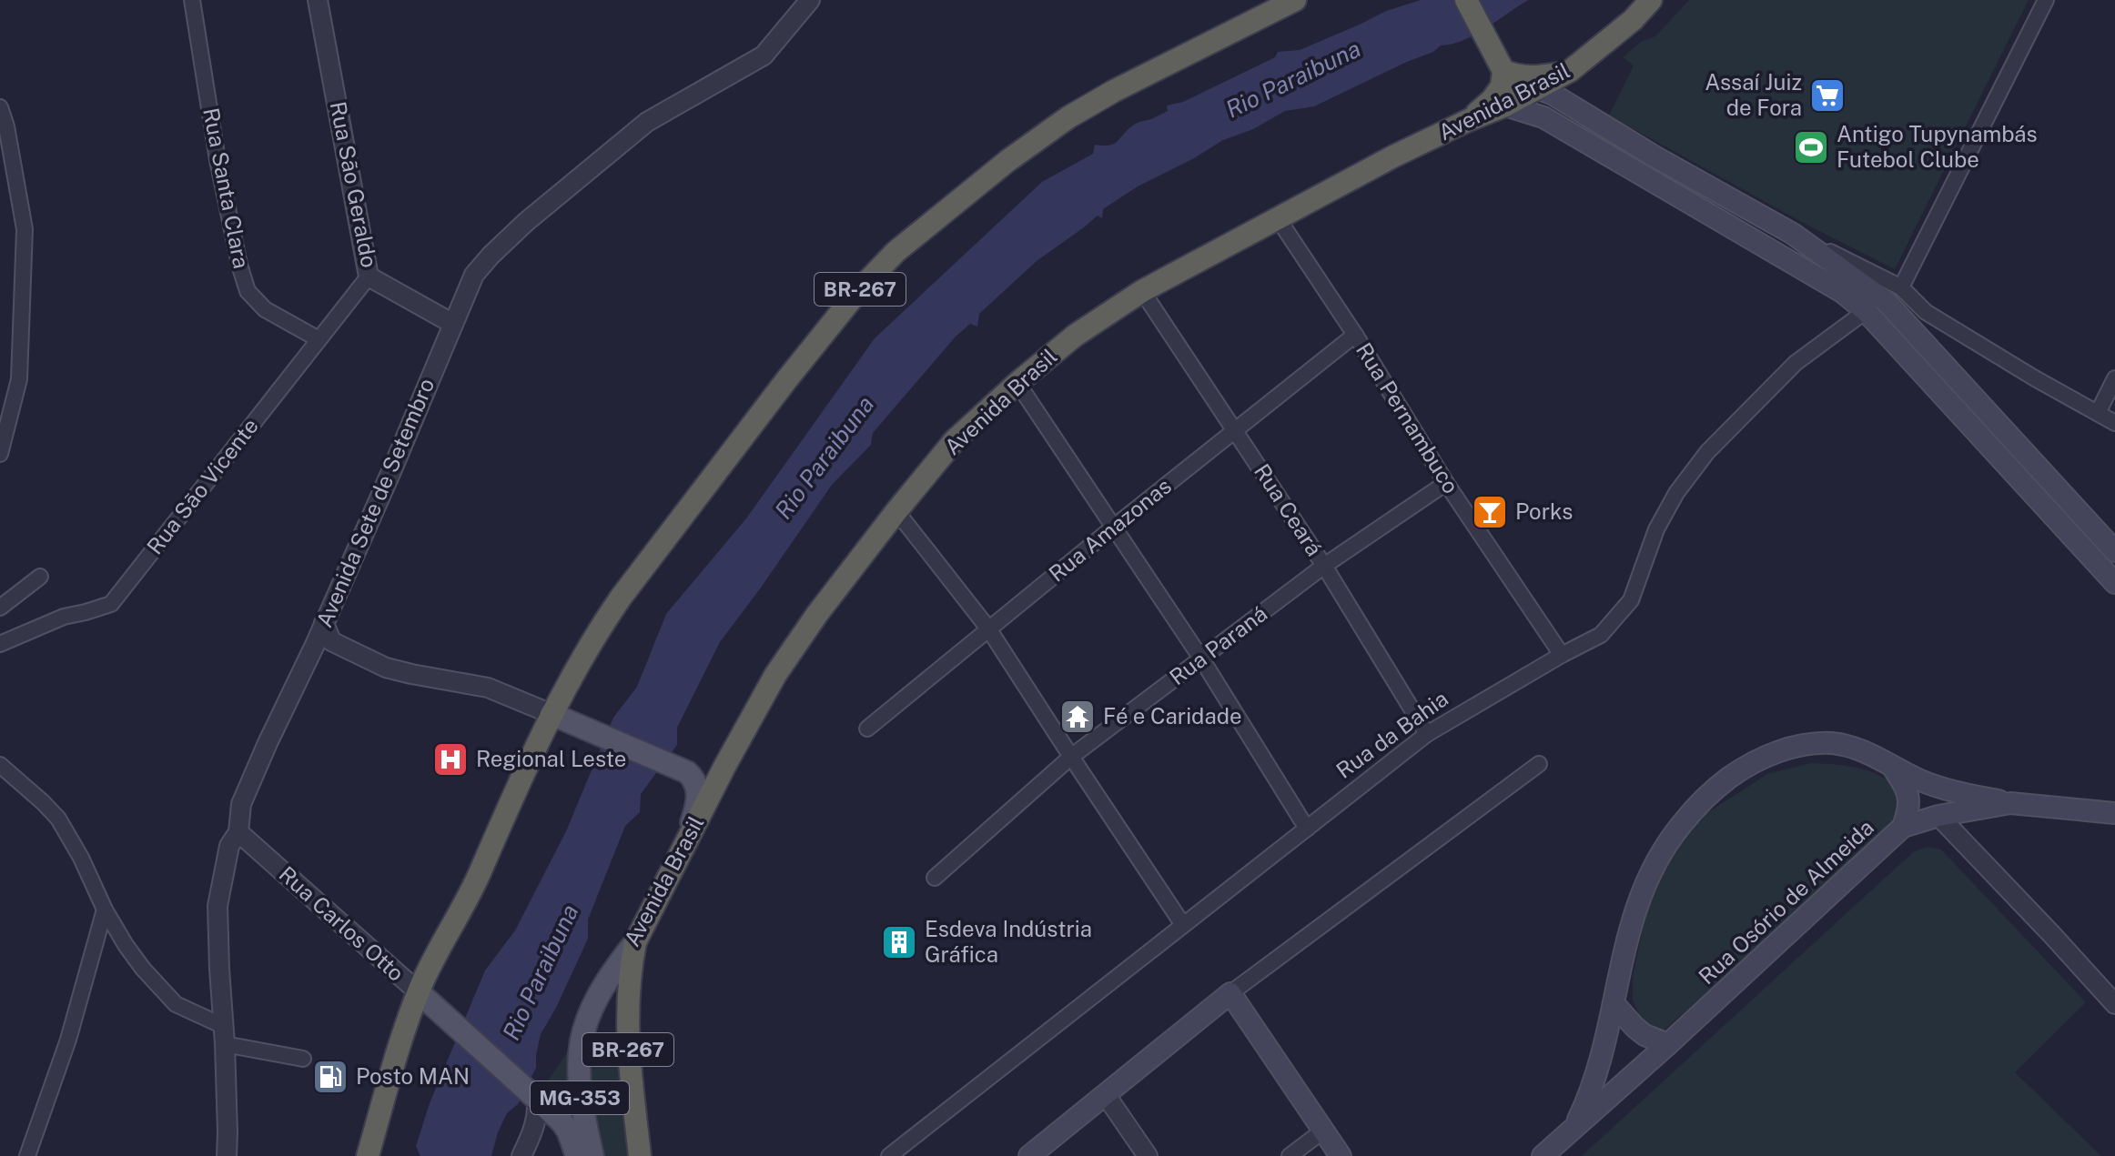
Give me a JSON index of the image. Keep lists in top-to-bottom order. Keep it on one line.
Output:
{"streets":{"highway":["Avenida Brasil","BR-267"],"main road":["Rua Osório de Almeida","Rua Carlos Otto","MG-353"],"street":["Rua São Geraldo","Rua Santa Clara","Rua Pernambuco","Rua São Vicente","Avenida Sete de Setembro","Rua Ceará","Rua Amazonas","Rua Paraná","Rua da Bahia"]},"crossings":[["Avenida Brasil","BR-267"],["Avenida Brasil","Rua Pernambuco"],["Avenida Brasil","Rua Ceará"],["Rua São Geraldo","Rua São Vicente"],["Rua São Geraldo","Avenida Sete de Setembro"],["Rua Santa Clara","Rua São Vicente"],["BR-267","Rua Carlos Otto"],["Rua Pernambuco","Rua Amazonas"],["Rua Pernambuco","Rua Paraná"],["Rua Pernambuco","Rua da Bahia"],["Avenida Sete de Setembro","Rua Carlos Otto"],["Rua Ceará","Rua Amazonas"],["Rua Ceará","Rua Paraná"],["Rua Ceará","Rua da Bahia"]],"water":["Rio Paraibuna"],"places":{"supermarket":["Assaí Juiz de Fora"],"sports":["Antigo Tupynambás Futebol Clube"],"bar":["Porks"],"temple":["Fé e Caridade"],"hospital":["Regional Leste"],"building":["Esdeva Indústria Gráfica"],"fuel station":["Posto MAN"]}}
